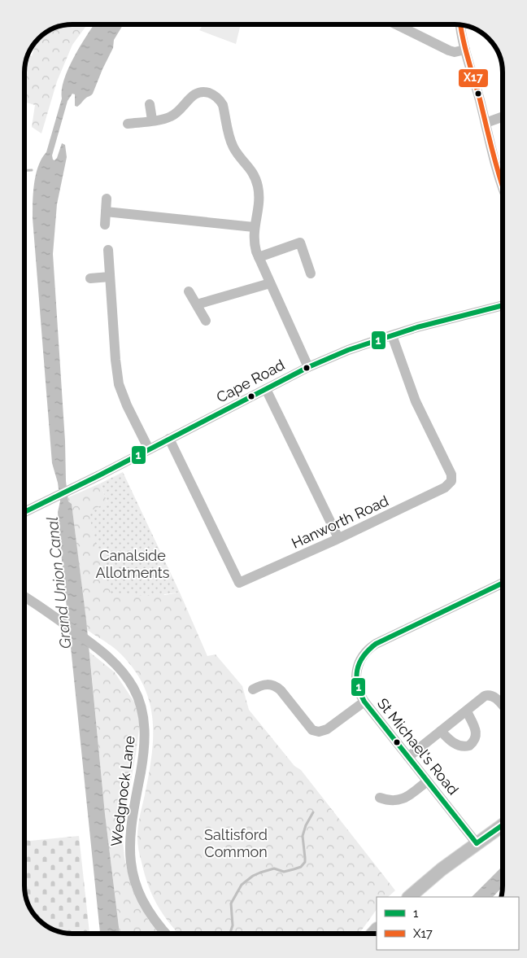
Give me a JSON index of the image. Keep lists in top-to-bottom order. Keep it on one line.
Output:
{"streets":{"street":["Cape Road","Hanworth Road","St Michael's Road","Wedgnock Lane"]},"crossings":[["Cape Road","Hanworth Road"]],"water":["Grand Union Canal"],"parks":["Canalside Allotments","Saltisford Common"],"lines":["transit line X17","transit line 1"],"legend":["1","X17"]}
